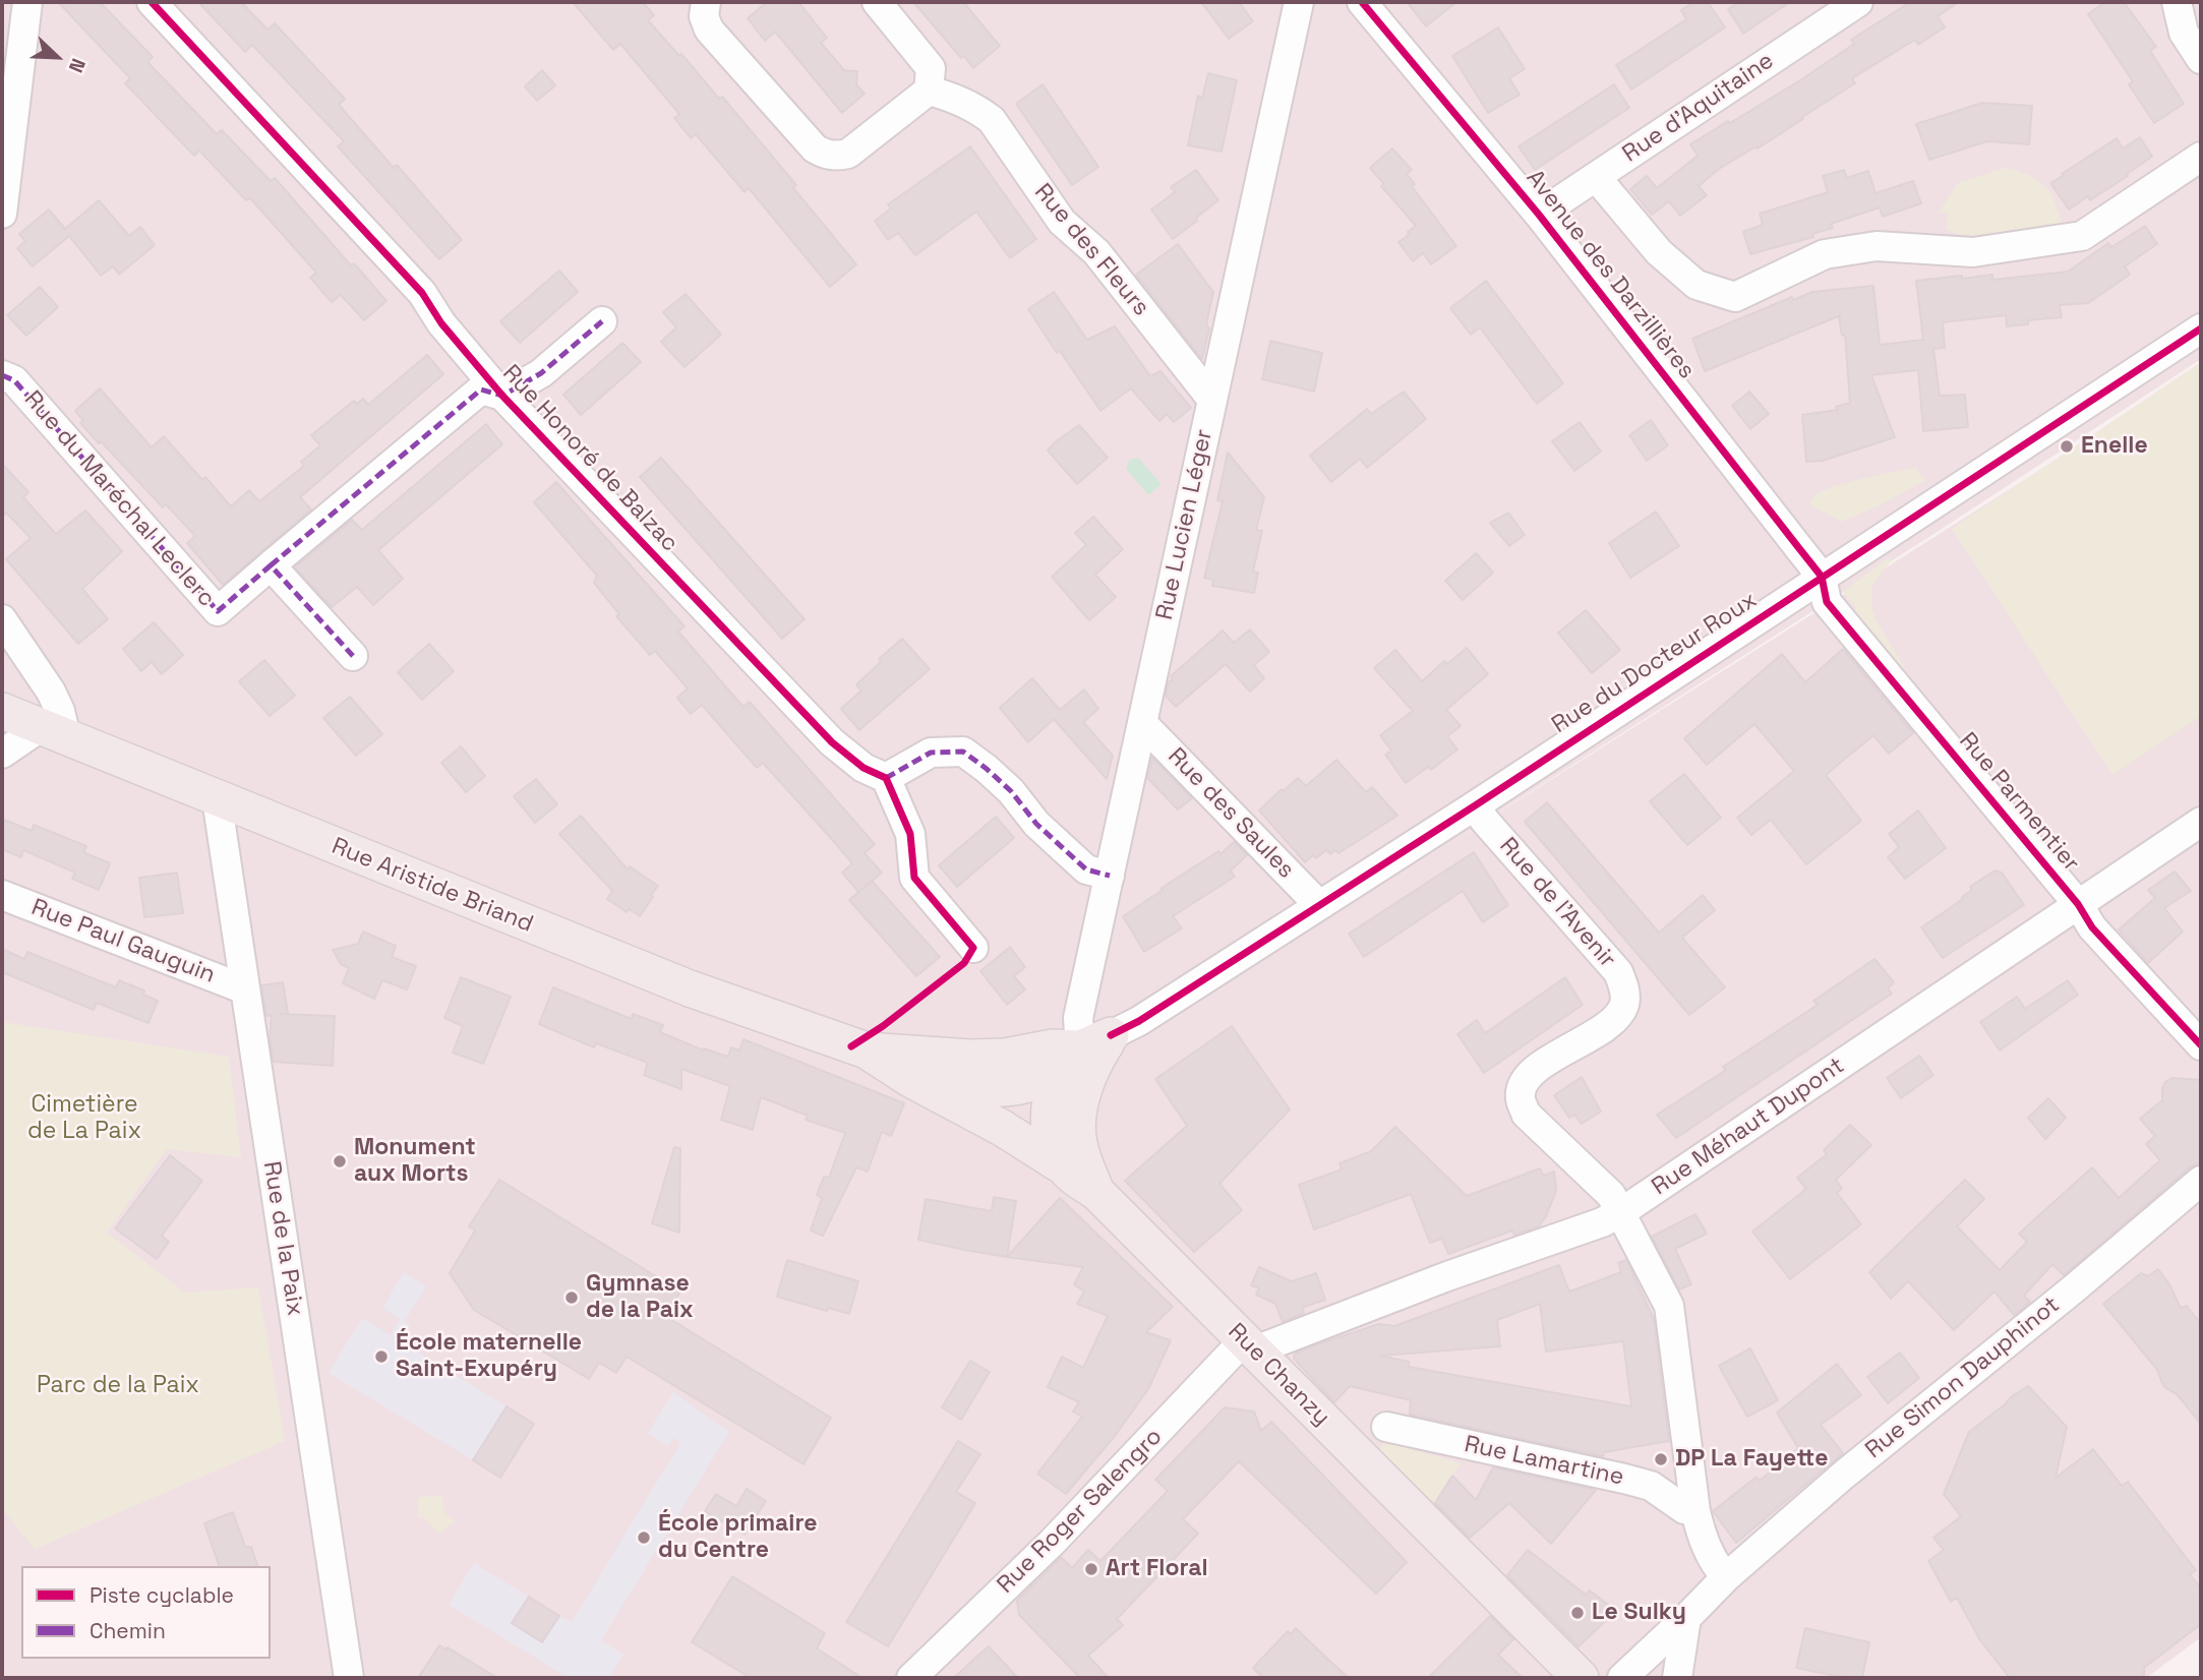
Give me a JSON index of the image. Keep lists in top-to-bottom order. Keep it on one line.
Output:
{"streets":{"main road":["Rue Aristide Briand","Rue Chanzy"],"street":["Rue d'Aquitaine","Rue des Fleurs","Avenue des Darzillières","Rue Honoré de Balzac","Rue du Maréchal Leclerc","Rue Lucien Léger","Rue du Docteur Roux","Rue Parmentier","Rue des Saules","Rue de l'Avenir","Rue Paul Gauguin","Rue Méhaut Dupont","Rue de la Paix","Rue Simon Dauphinot","Rue Lamartine","Rue Roger Salengro"]},"crossings":[["Rue d'Aquitaine","Avenue des Darzillières"],["Rue des Fleurs","Rue Lucien Léger"],["Avenue des Darzillières","Rue du Docteur Roux"],["Avenue des Darzillières","Rue Parmentier"],["Rue Lucien Léger","Rue du Docteur Roux"],["Rue Lucien Léger","Rue des Saules"],["Rue du Docteur Roux","Rue Parmentier"],["Rue du Docteur Roux","Rue des Saules"],["Rue du Docteur Roux","Rue de l'Avenir"],["Rue Parmentier","Rue Méhaut Dupont"],["Rue Aristide Briand","Rue de la Paix"],["Rue de l'Avenir","Rue Méhaut Dupont"],["Rue de l'Avenir","Rue Simon Dauphinot"],["Rue de l'Avenir","Rue Lamartine"],["Rue Paul Gauguin","Rue de la Paix"],["Rue Méhaut Dupont","Rue Chanzy"],["Rue Méhaut Dupont","Rue Roger Salengro"],["Rue Chanzy","Rue Roger Salengro"]],"parks":["Cimetière de La Paix","Parc de la Paix"],"places":["Enelle","Monument aux Morts","Gymnase de la Paix","École maternelle Saint-Exupéry","DP La Fayette","École primaire du Centre","Art Floral","Le Sulky"],"legend":["Piste cyclable","Chemin"],"north":"bottom right"}
